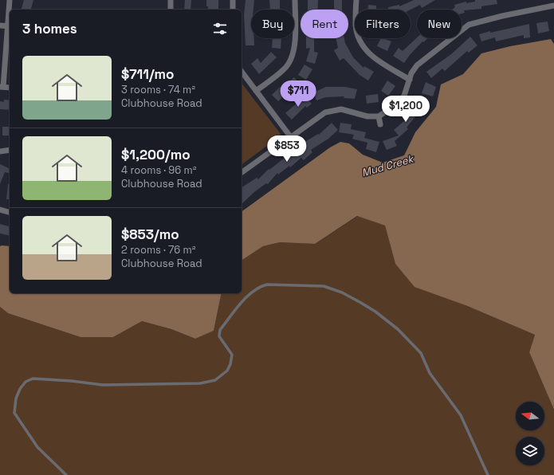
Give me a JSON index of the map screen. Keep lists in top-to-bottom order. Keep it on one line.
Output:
{"water":["Mud Creek"],"north":"left","page":{"chip":["Buy","Rent","Filters","New"],"heading":"3 homes","list":[{"name":"$711/mo","note":"3 rooms · 74 m² · Clubhouse Road"},{"name":"$1,200/mo","note":"4 rooms · 96 m² · Clubhouse Road"},{"name":"$853/mo","note":"2 rooms · 76 m² · Clubhouse Road"}],"price":["$711","$1,200","$853"]}}
